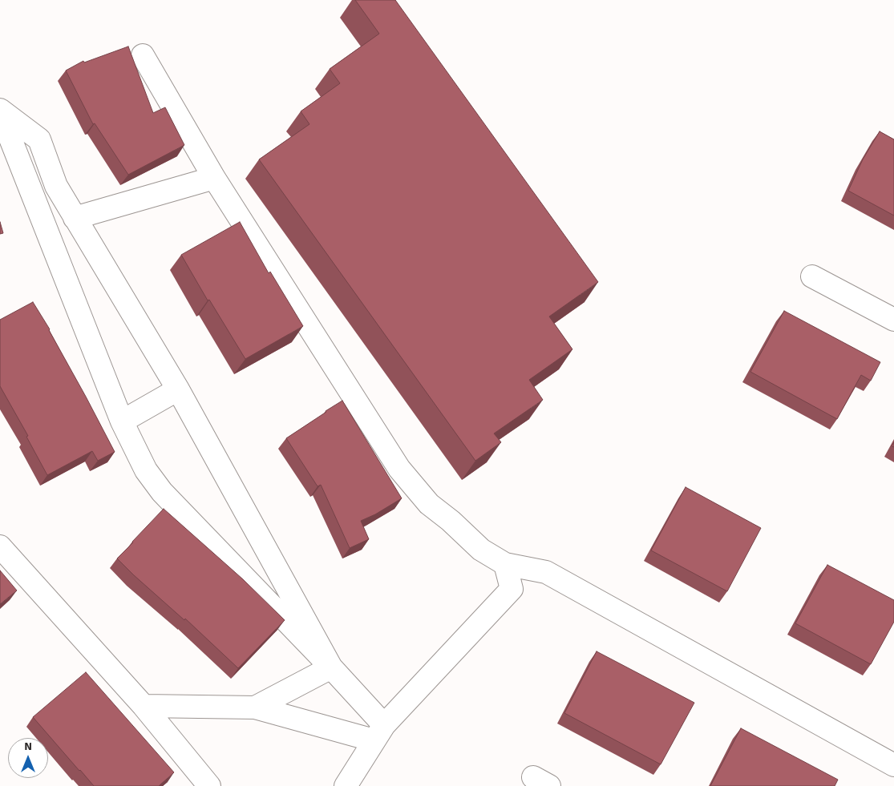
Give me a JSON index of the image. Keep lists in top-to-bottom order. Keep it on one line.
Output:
{"north":"top"}
